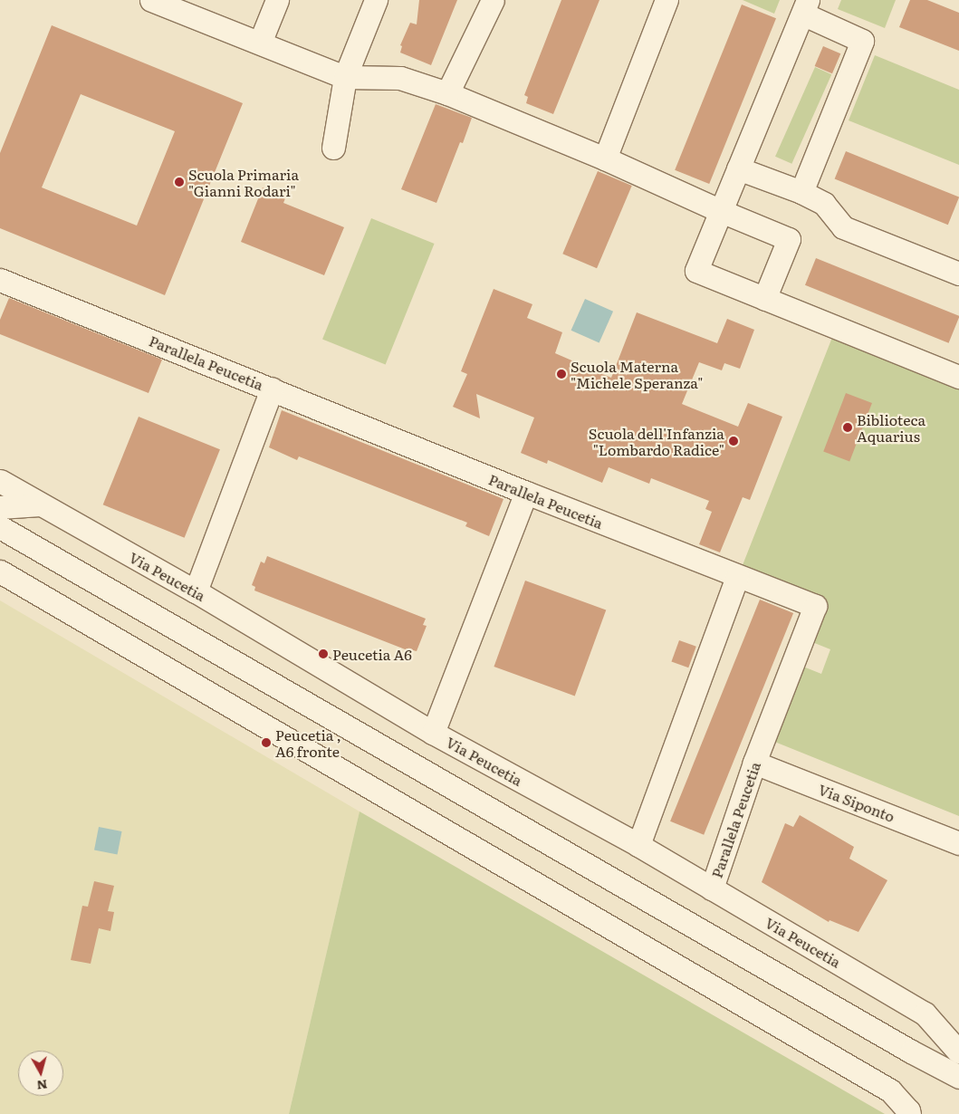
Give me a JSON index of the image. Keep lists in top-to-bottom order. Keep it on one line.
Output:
{"streets":{"street":["Parallela Peucetia","Via Peucetia","Via Siponto"]},"crossings":[["Parallela Peucetia","Via Peucetia"],["Parallela Peucetia","Via Siponto"]],"places":["Scuola Primaria \"Gianni Rodari\"","Scuola Materna \"Michele Speranza\"","Biblioteca Aquarius","Scuola dell'Infanzia \"Lombardo Radice\"","Peucetia A6","Peucetia , A6 fronte"],"north":"bottom"}
